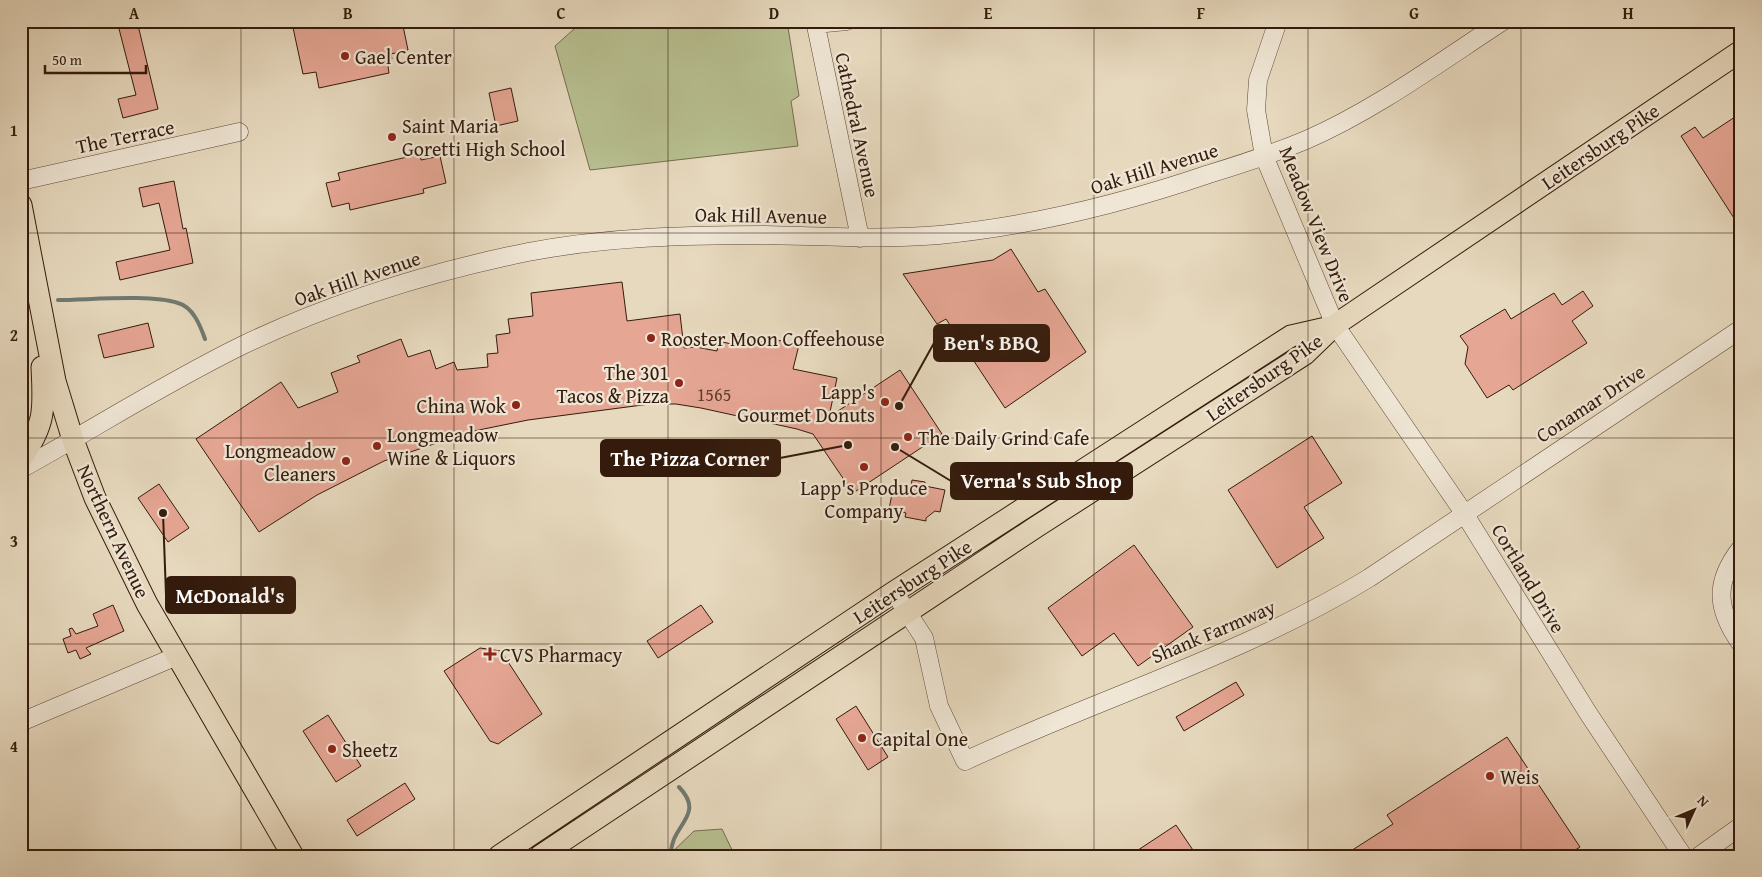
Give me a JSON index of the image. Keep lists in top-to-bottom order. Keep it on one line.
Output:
{"streets":{"main road":["Leitersburg Pike","Northern Avenue"],"street":["Cathedral Avenue","The Terrace","Oak Hill Avenue","Meadow View Drive","Conamar Drive","Cortland Drive","Shank Farmway"]},"crossings":[["Cathedral Avenue","Oak Hill Avenue"],["Leitersburg Pike","Meadow View Drive"],["Leitersburg Pike","Cortland Drive"],["Leitersburg Pike","Shank Farmway"],["Oak Hill Avenue","Meadow View Drive"],["Oak Hill Avenue","Northern Avenue"],["Meadow View Drive","Cortland Drive"],["Conamar Drive","Cortland Drive"],["Conamar Drive","Shank Farmway"],["Cortland Drive","Shank Farmway"]],"places":{"other":["Gael Center","Saint Maria Goretti High School","Rooster Moon Coffeehouse","The 301 Tacos & Pizza","Lapp's Gourmet Donuts","China Wok","Ben's BBQ","The Daily Grind Cafe","The Pizza Corner","Longmeadow Wine & Liquors","Verna's Sub Shop","Longmeadow Cleaners","Lapp's Produce Company","McDonald's","Capital One","Sheetz","Weis"],"health":["CVS Pharmacy"]},"house_numbers":["1565"],"scale_bar":"50 m","north":"top right","grid":{"columns":["A","B","C","D","E","F","G","H"],"rows":["1","2","3","4"]}}
